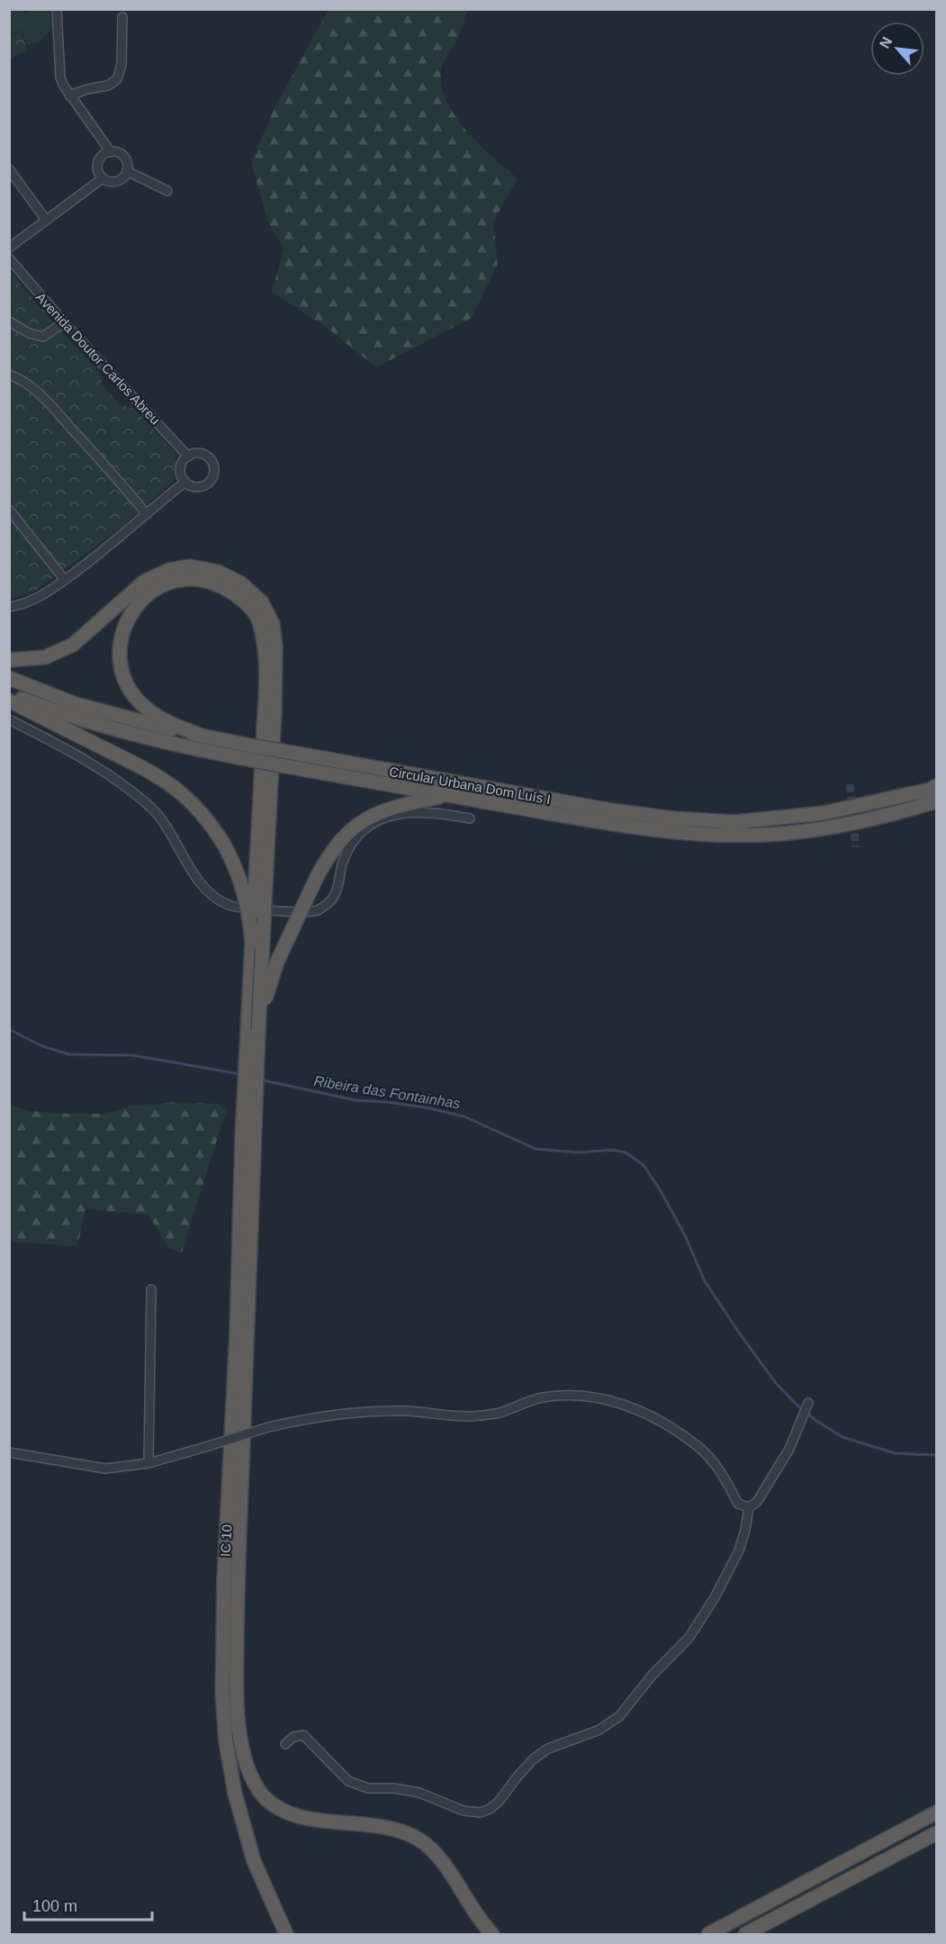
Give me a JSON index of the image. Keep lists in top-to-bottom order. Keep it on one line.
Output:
{"streets":{"highway":["Circular Urbana Dom Luís I","IC 10"],"street":["Avenida Doutor Carlos Abreu"]},"crossings":[["Circular Urbana Dom Luís I","IC 10"]],"water":["Ribeira das Fontainhas"],"scale_bar":"100 m","north":"top left"}
